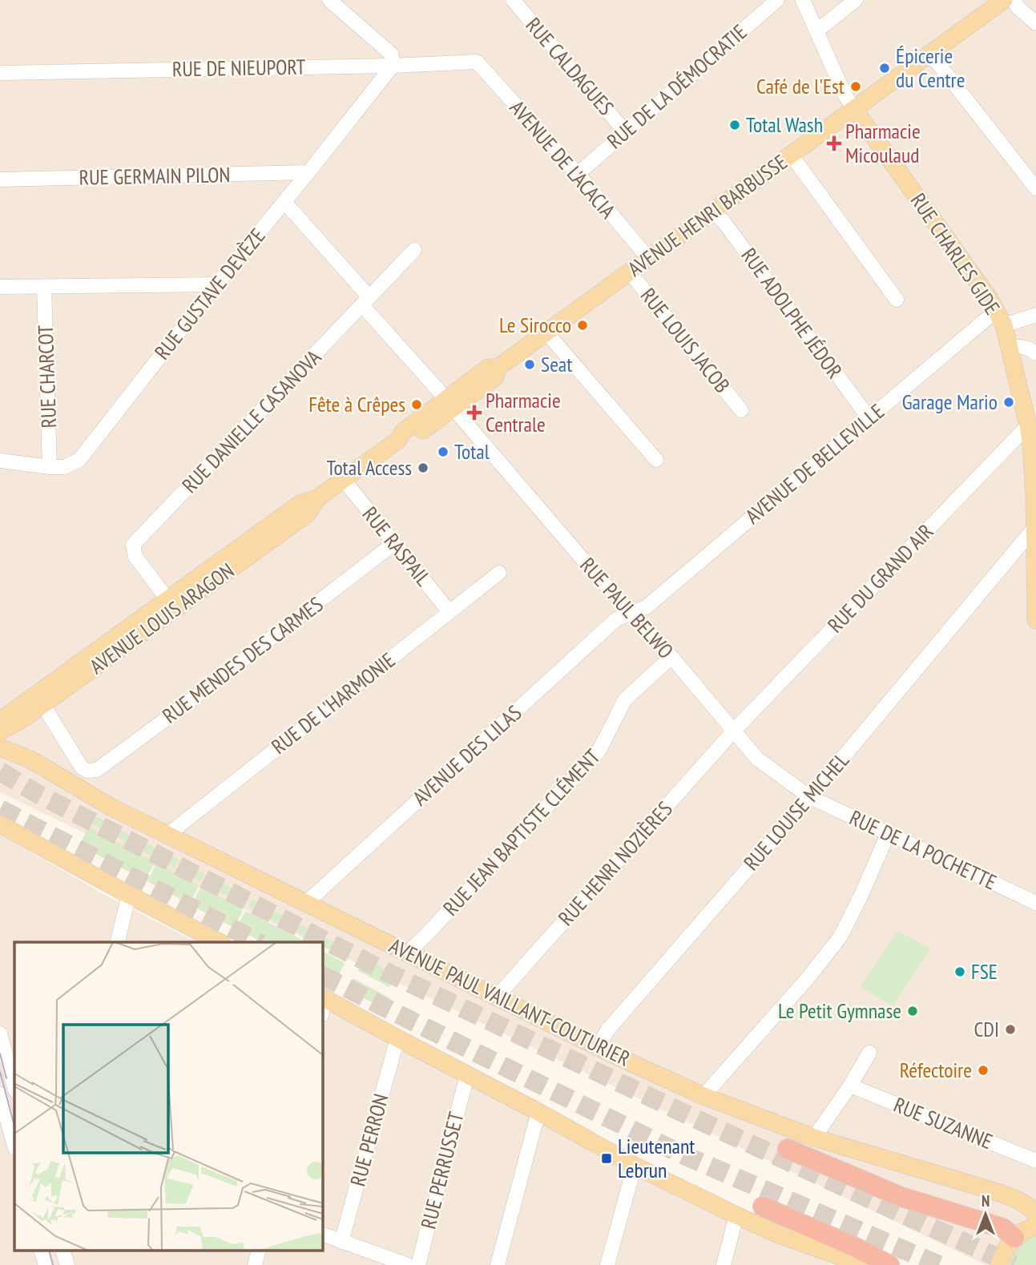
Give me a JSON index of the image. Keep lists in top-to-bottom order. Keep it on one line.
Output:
{"streets":{"main road":["AVENUE HENRI BARBUSSE","RUE CHARLES GIDE","AVENUE LOUIS ARAGON","AVENUE PAUL VAILLANT-COUTURIER"],"street":["RUE CALDAGUES","RUE DE NIEUPORT","RUE DE LA DÉMOCRATIE","AVENUE DE L'ACACIA","RUE GERMAIN PILON","RUE GUSTAVE DEVÈZE","RUE ADOLPHE JÉDOR","RUE LOUIS JACOB","RUE CHARCOT","RUE DANIELLE CASANOVA","AVENUE DE BELLEVILLE","RUE RASPAIL","RUE DU GRAND AIR","RUE PAUL BELWO","RUE MENDES DES CARMES","RUE DE L'HARMONIE","AVENUE DES LILAS","RUE LOUISE MICHEL","RUE JEAN BAPTISTE CLÉMENT","RUE DE LA POCHETTE","RUE HENRI NOZIÈRES","RUE SUZANNE","RUE PERRON","RUE PERRUSSET"]},"crossings":[["RUE CALDAGUES","RUE DE LA DÉMOCRATIE"],["RUE DE NIEUPORT","AVENUE DE L'ACACIA"],["RUE DE NIEUPORT","RUE GUSTAVE DEVÈZE"],["RUE DE LA DÉMOCRATIE","AVENUE DE L'ACACIA"],["AVENUE DE L'ACACIA","AVENUE HENRI BARBUSSE"],["RUE GERMAIN PILON","RUE GUSTAVE DEVÈZE"],["AVENUE HENRI BARBUSSE","RUE CHARLES GIDE"],["AVENUE HENRI BARBUSSE","RUE ADOLPHE JÉDOR"],["AVENUE HENRI BARBUSSE","RUE LOUIS JACOB"],["AVENUE HENRI BARBUSSE","AVENUE LOUIS ARAGON"],["RUE CHARLES GIDE","AVENUE DE BELLEVILLE"],["RUE CHARLES GIDE","RUE DU GRAND AIR"],["RUE CHARLES GIDE","RUE LOUISE MICHEL"],["RUE GUSTAVE DEVÈZE","RUE CHARCOT"],["RUE GUSTAVE DEVÈZE","RUE PAUL BELWO"],["RUE ADOLPHE JÉDOR","AVENUE DE BELLEVILLE"],["RUE DANIELLE CASANOVA","RUE PAUL BELWO"],["RUE DANIELLE CASANOVA","AVENUE LOUIS ARAGON"],["AVENUE DE BELLEVILLE","RUE PAUL BELWO"],["AVENUE DE BELLEVILLE","AVENUE DES LILAS"],["RUE RASPAIL","AVENUE LOUIS ARAGON"],["RUE RASPAIL","RUE MENDES DES CARMES"],["RUE RASPAIL","RUE DE L'HARMONIE"],["RUE DU GRAND AIR","RUE PAUL BELWO"],["RUE DU GRAND AIR","RUE HENRI NOZIÈRES"],["RUE PAUL BELWO","AVENUE LOUIS ARAGON"],["RUE PAUL BELWO","AVENUE DES LILAS"],["RUE PAUL BELWO","RUE LOUISE MICHEL"],["RUE PAUL BELWO","RUE JEAN BAPTISTE CLÉMENT"],["RUE PAUL BELWO","RUE DE LA POCHETTE"],["RUE PAUL BELWO","RUE HENRI NOZIÈRES"],["AVENUE LOUIS ARAGON","RUE MENDES DES CARMES"],["RUE DE L'HARMONIE","AVENUE PAUL VAILLANT-COUTURIER"],["AVENUE DES LILAS","AVENUE PAUL VAILLANT-COUTURIER"],["RUE LOUISE MICHEL","RUE DE LA POCHETTE"],["RUE LOUISE MICHEL","AVENUE PAUL VAILLANT-COUTURIER"],["RUE JEAN BAPTISTE CLÉMENT","AVENUE PAUL VAILLANT-COUTURIER"],["RUE HENRI NOZIÈRES","AVENUE PAUL VAILLANT-COUTURIER"]],"places":{"other":["Épicerie du Centre","Café de l'Est","Total Wash","Le Sirocco","Seat","Garage Mario","Fête à Crêpes","Total","Total Access","FSE","Le Petit Gymnase","CDI","Réfectoire"],"health":["Pharmacie Micoulaud","Pharmacie Centrale"],"transit":["Lieutenant Lebrun"]},"north":"top"}
